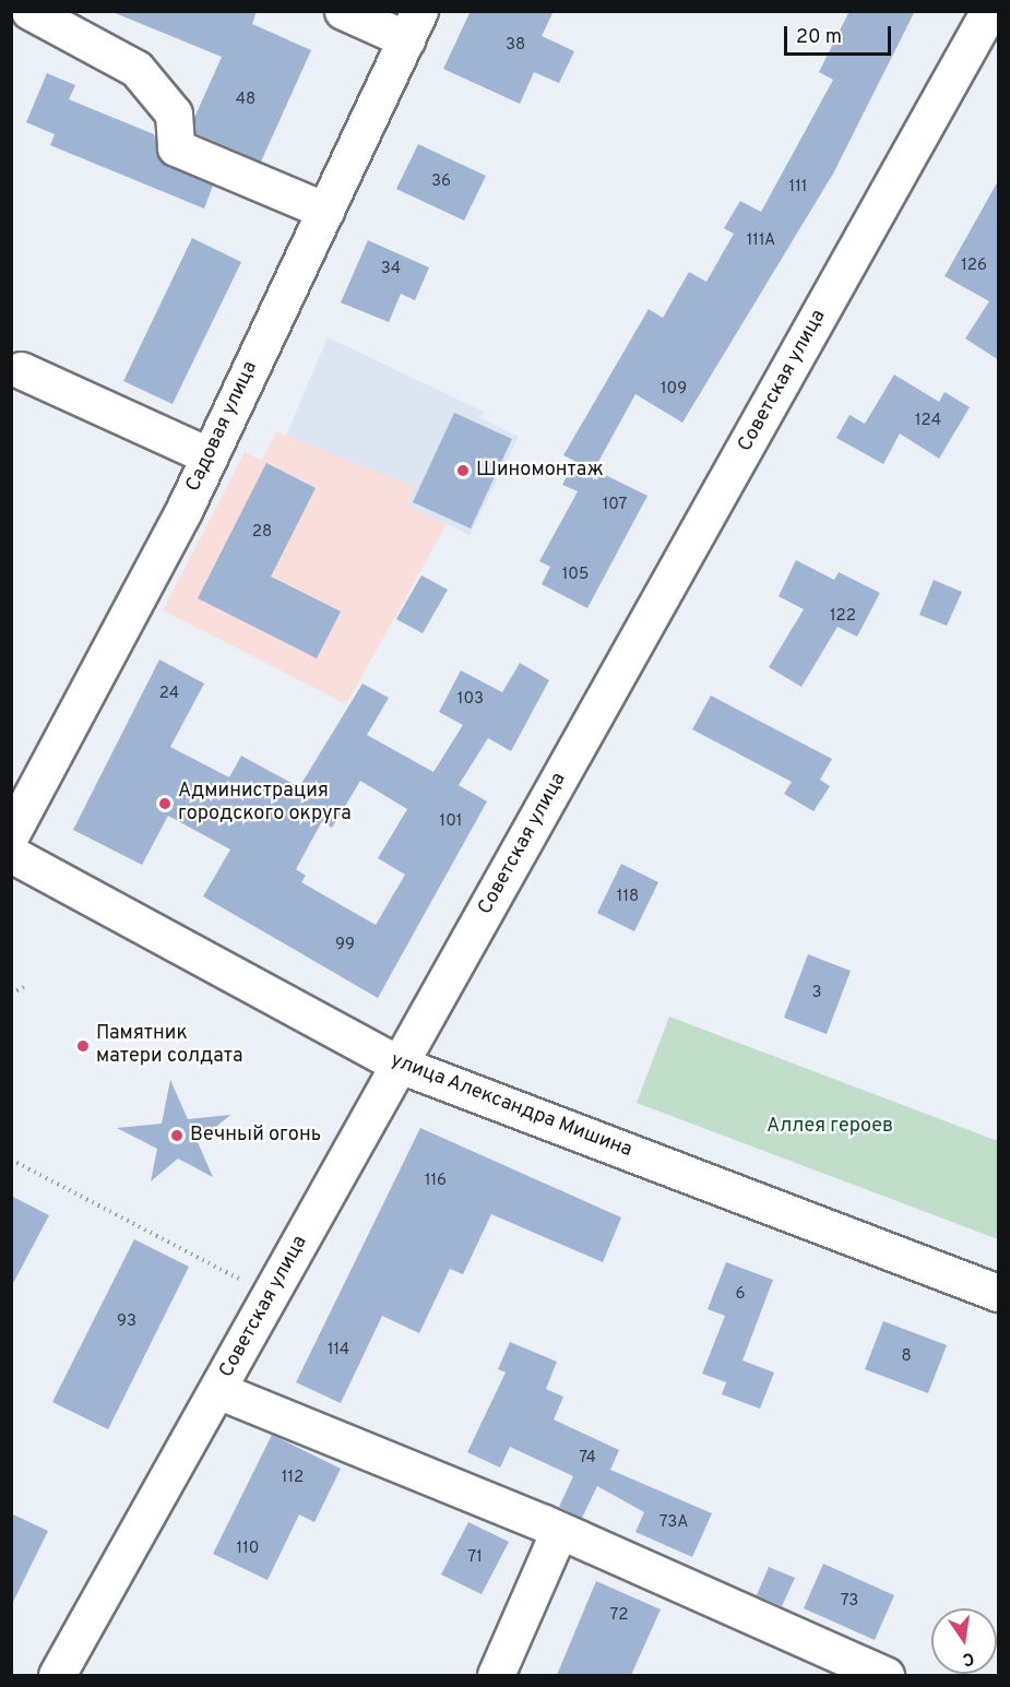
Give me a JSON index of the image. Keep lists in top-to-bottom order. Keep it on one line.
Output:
{"streets":{"street":["Советская улица","Садовая улица","улица Александра Мишина"]},"crossings":[["Советская улица","улица Александра Мишина"]],"parks":["Аллея героев"],"places":["Шиномонтаж","Администрация городского округа","Памятник матери солдата","Вечный огонь"],"house_numbers":["38","48","36","111","111А","126","34","109","124","107","28","105","122","24","103","101","118","99","3","116","6","93","114","8","74","112","73А","110","71","73","72"],"scale_bar":"20 m","north":"bottom"}
